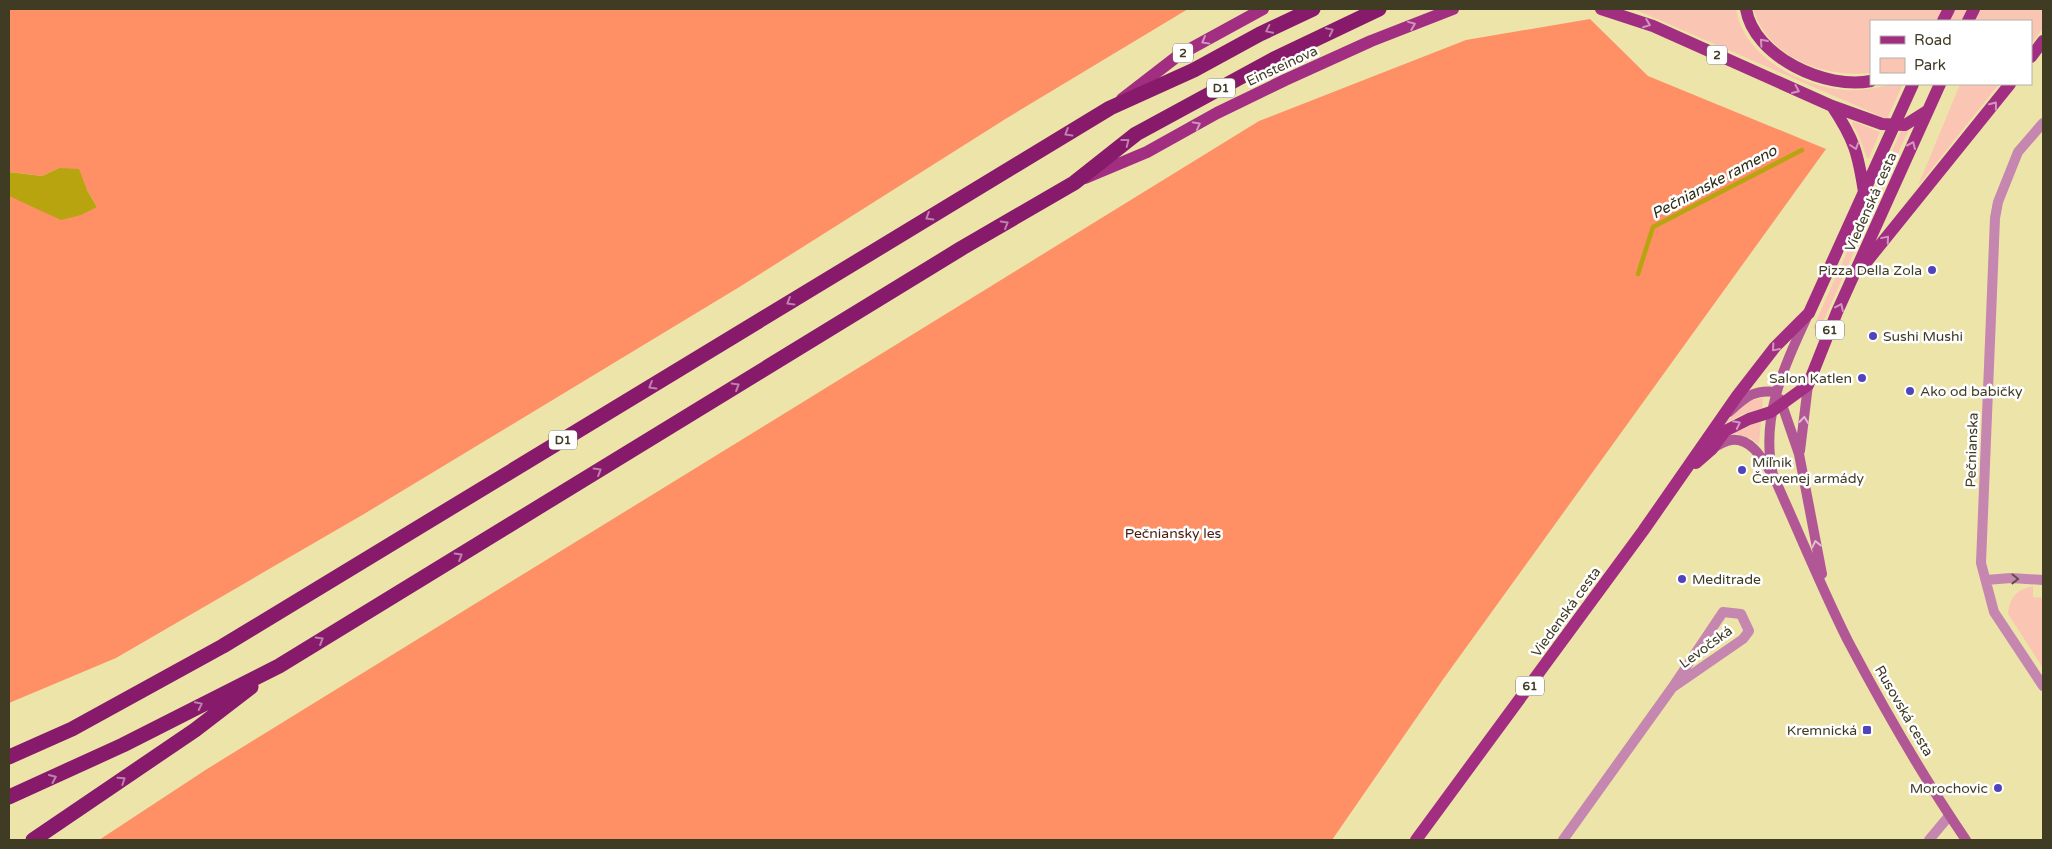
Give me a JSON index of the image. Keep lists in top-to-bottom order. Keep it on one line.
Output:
{"streets":{"highway":["D1"],"main road":["2","Einsteinova","Viedenská cesta","61"],"street":["Pečnianska","Levočská","Rusovská cesta"]},"crossings":[["2","D1"],["2","Viedenská cesta"],["Einsteinova","D1"],["Viedenská cesta","Rusovská cesta"]],"water":["Pečnianske rameno"],"parks":["Pečniansky les"],"places":{"other":["Pizza Della Zola","Sushi Mushi","Salon Katlen","Ako od babičky","Míľnik Červenej armády","Meditrade","Morochovic"],"transit":["Kremnická"]},"legend":["Road","Park"]}
